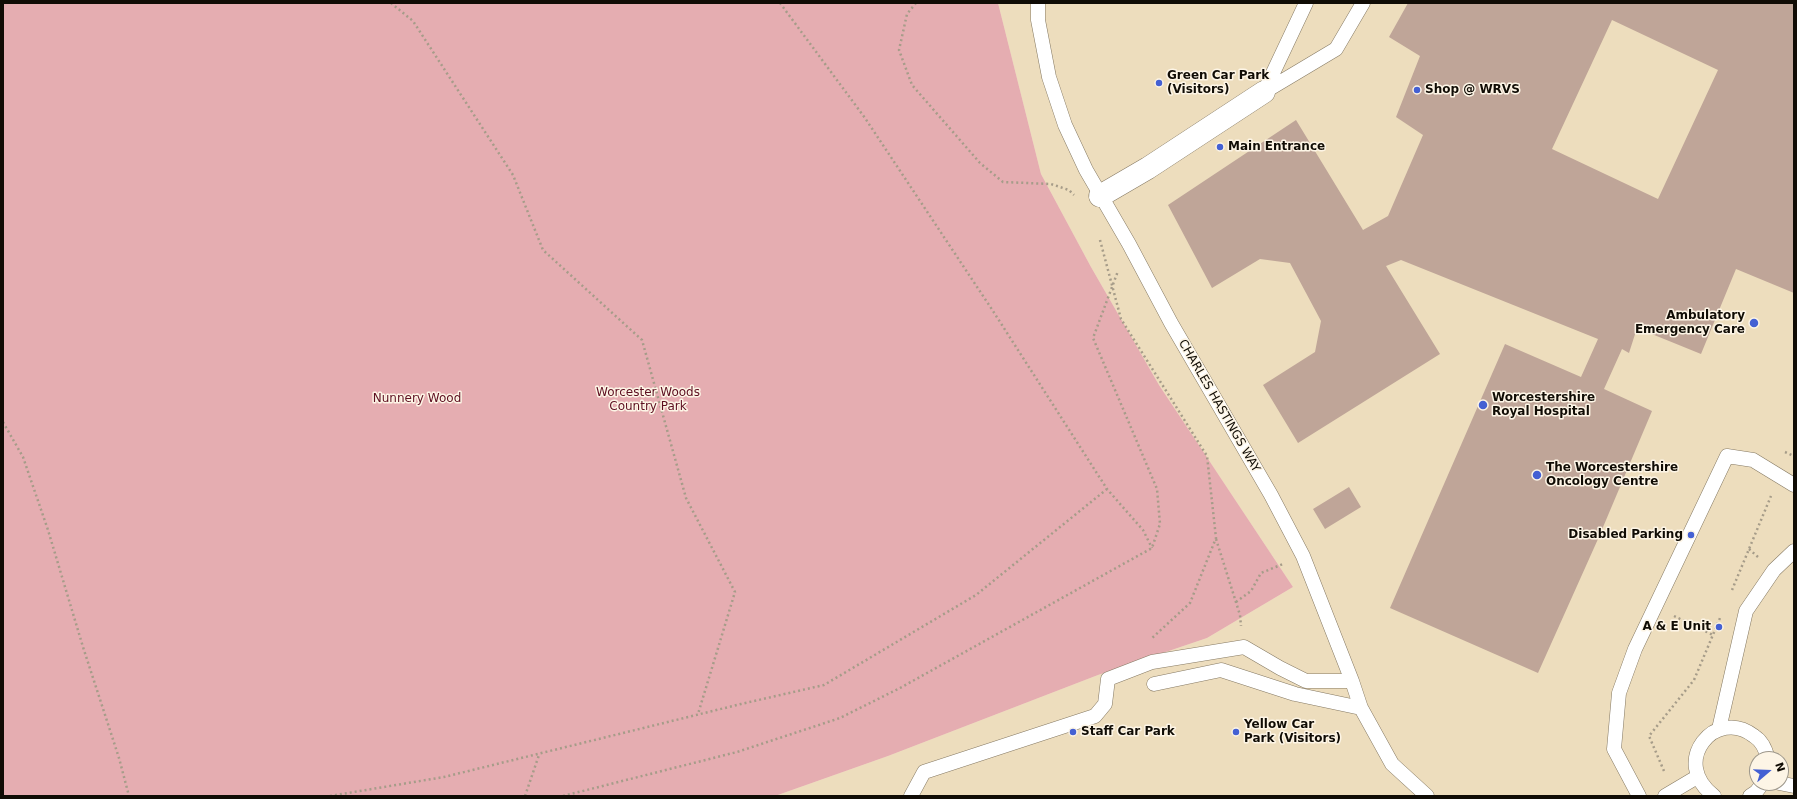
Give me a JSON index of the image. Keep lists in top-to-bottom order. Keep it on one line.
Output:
{"streets":{"lane":["CHARLES HASTINGS WAY"]},"parks":["Worcester Woods Country Park","Nunnery Wood"],"places":["Green Car Park (Visitors)","Shop @ WRVS","Main Entrance","Ambulatory Emergency Care","Worcestershire Royal Hospital","The Worcestershire Oncology Centre","Disabled Parking","A & E Unit","Staff Car Park","Yellow Car Park (Visitors)"],"north":"right"}
